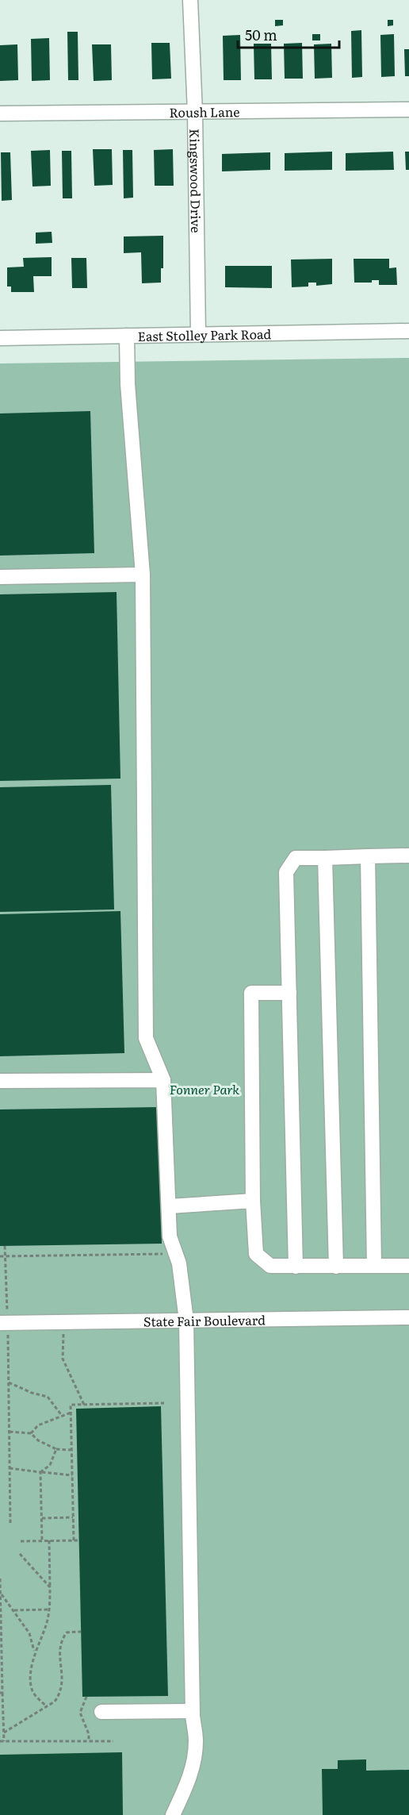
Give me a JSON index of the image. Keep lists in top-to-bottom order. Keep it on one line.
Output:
{"streets":{"street":["Roush Lane","Kingswood Drive","East Stolley Park Road","State Fair Boulevard"]},"crossings":[["Roush Lane","Kingswood Drive"],["Kingswood Drive","East Stolley Park Road"]],"parks":["Fonner Park"],"scale_bar":"50 m"}
